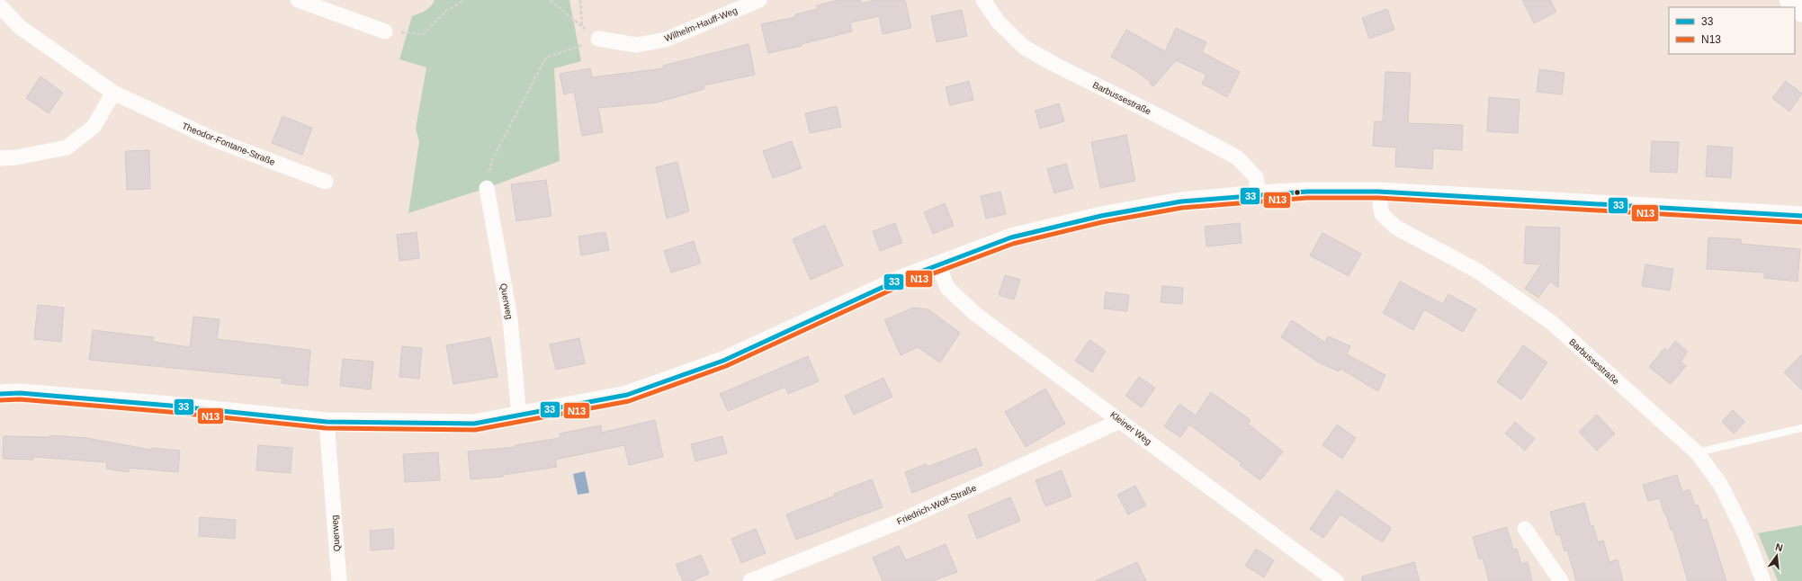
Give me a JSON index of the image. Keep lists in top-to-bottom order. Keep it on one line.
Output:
{"streets":{"street":["Wilhelm-Hauff-Weg","Barbussestraße","Theodor-Fontane-Straße","Querweg","Kleiner Weg","Friedrich-Wolf-Straße"]},"crossings":[["Kleiner Weg","Friedrich-Wolf-Straße"]],"lines":["transit line 33","transit line N13"],"legend":["33","N13"],"north":"top"}
